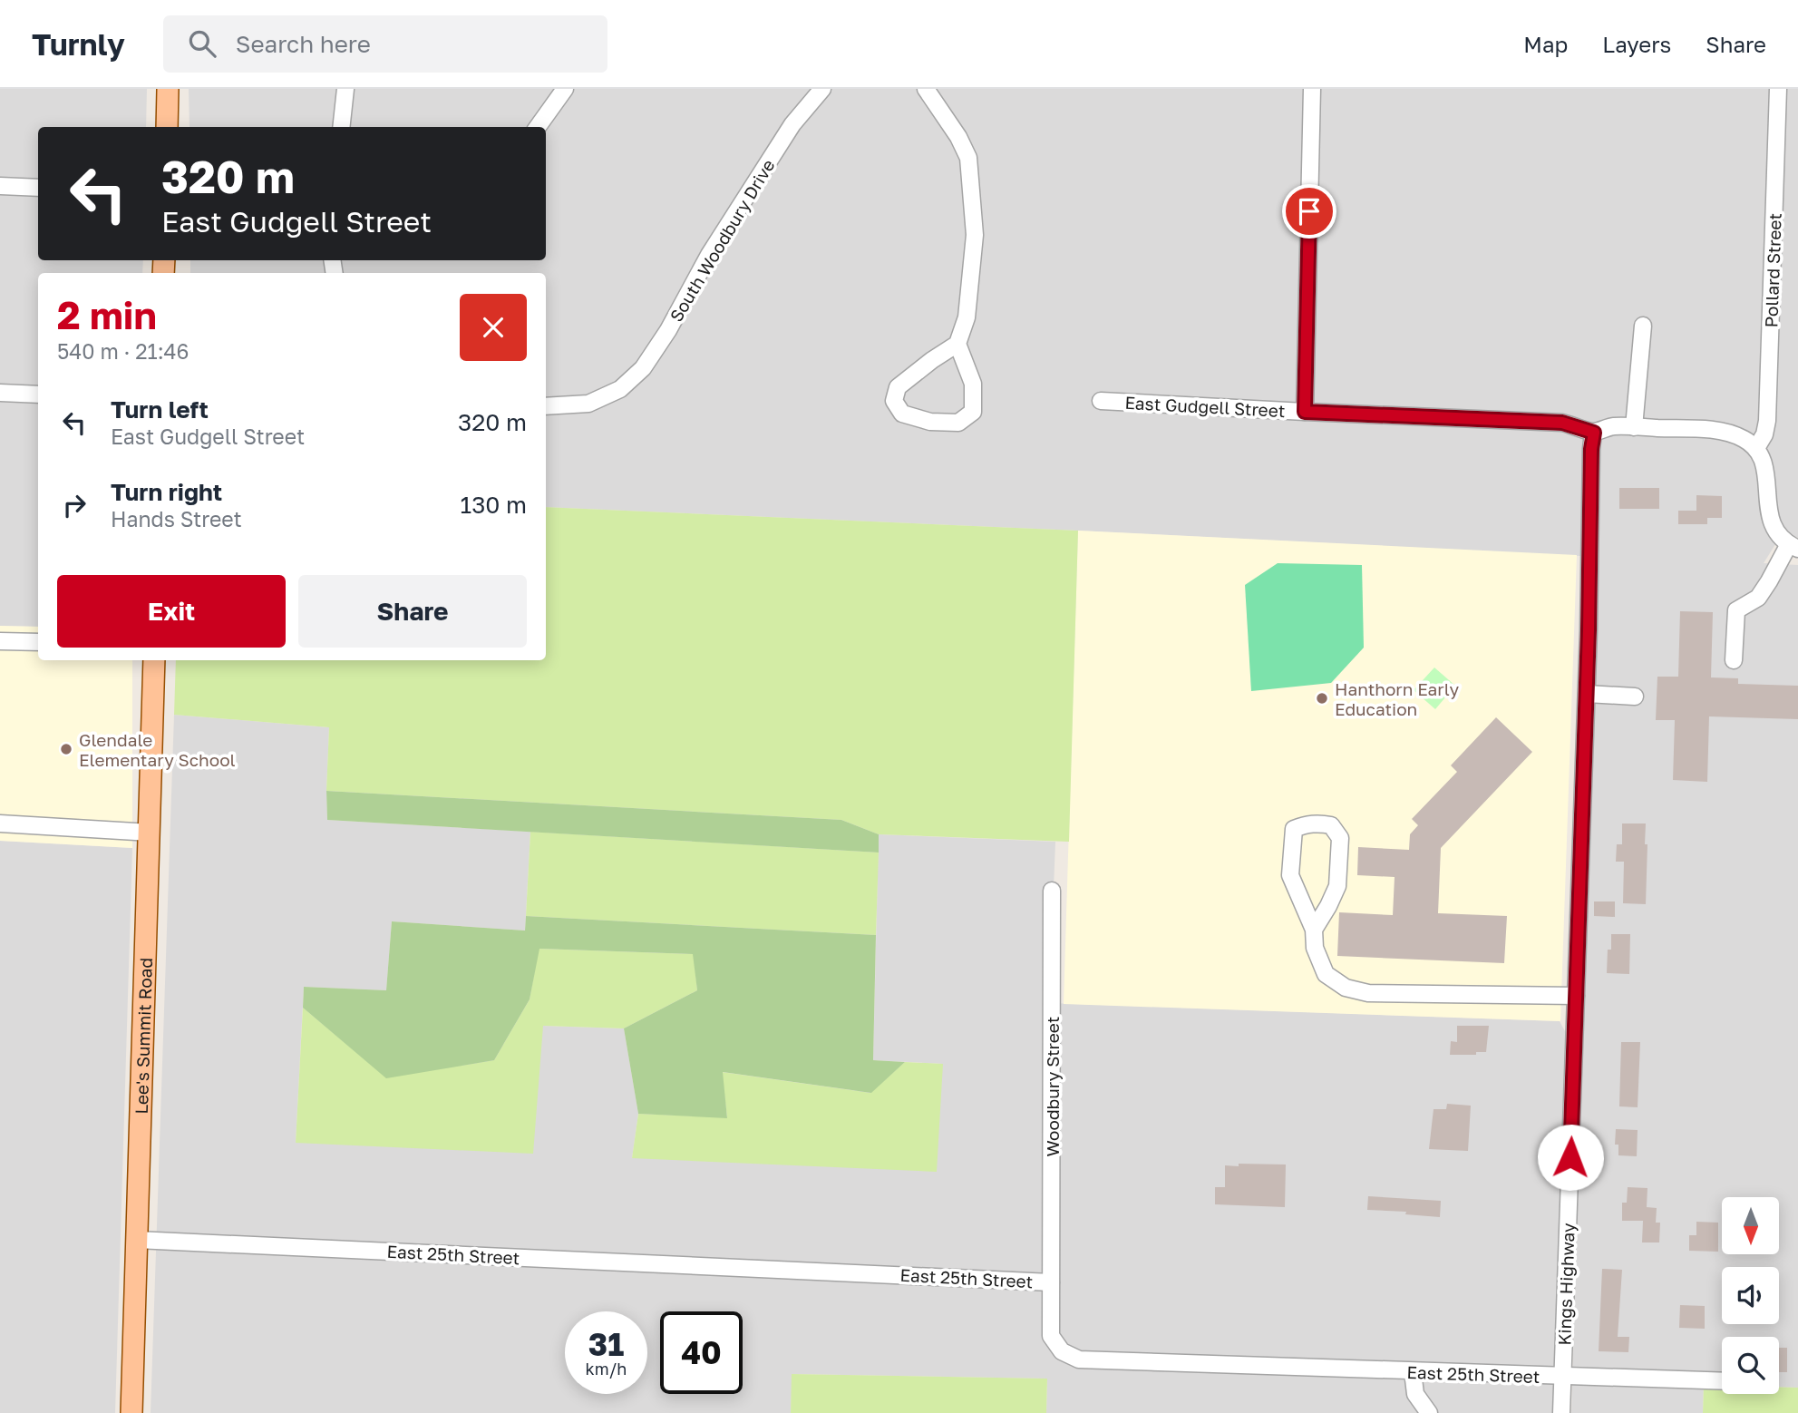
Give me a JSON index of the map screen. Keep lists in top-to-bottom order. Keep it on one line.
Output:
{"streets":{"main road":["Lee's Summit Road"],"street":["South Woodbury Drive","Pollard Street","East Gudgell Street","Woodbury Street","East 25th Street","Kings Highway"]},"crossings":[["Pollard Street","East Gudgell Street"],["East Gudgell Street","Kings Highway"],["Lee's Summit Road","East 25th Street"],["Woodbury Street","East 25th Street"],["East 25th Street","Kings Highway"]],"places":["Hanthorn Early Education","Glendale Elementary School"],"north":"bottom","page":{"header":"Turnly","search":"Search here","nav":["Map","Layers","Share"],"turn":["320 m","East Gudgell Street"],"heading":["2 min","540 m · 21:46"],"list":[{"name":"Turn left","note":"East Gudgell Street","value":"320 m"},{"name":"Turn right","note":"Hands Street","value":"130 m"}],"buttons":["Exit","Share"],"speed":"31 km/h","limit":"40"}}
